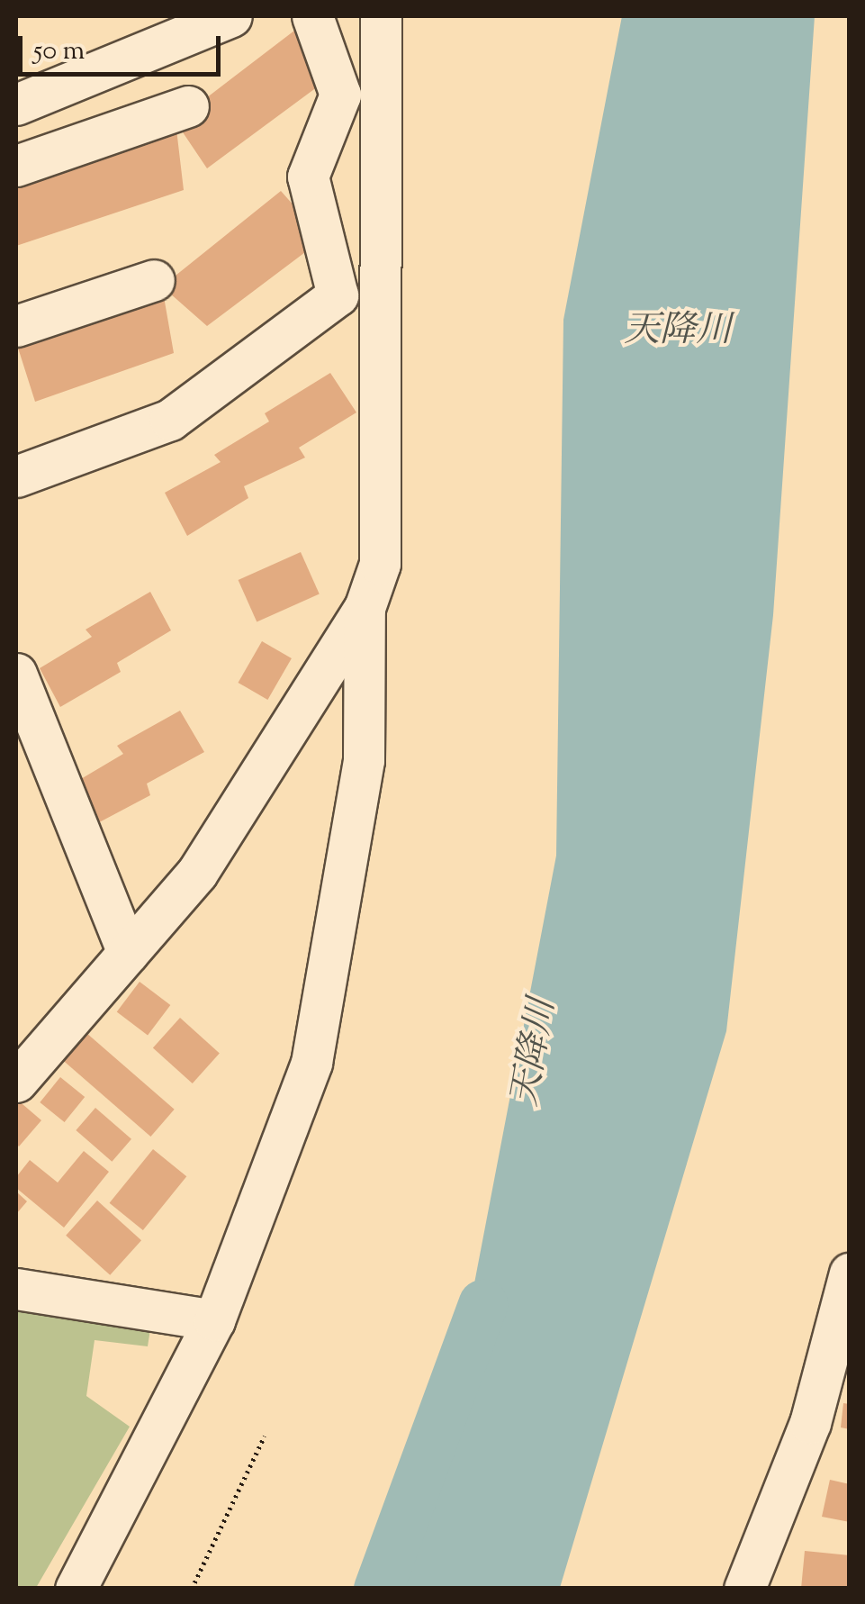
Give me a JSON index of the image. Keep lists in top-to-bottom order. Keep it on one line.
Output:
{"water":["天降川"],"scale_bar":"50 m"}
